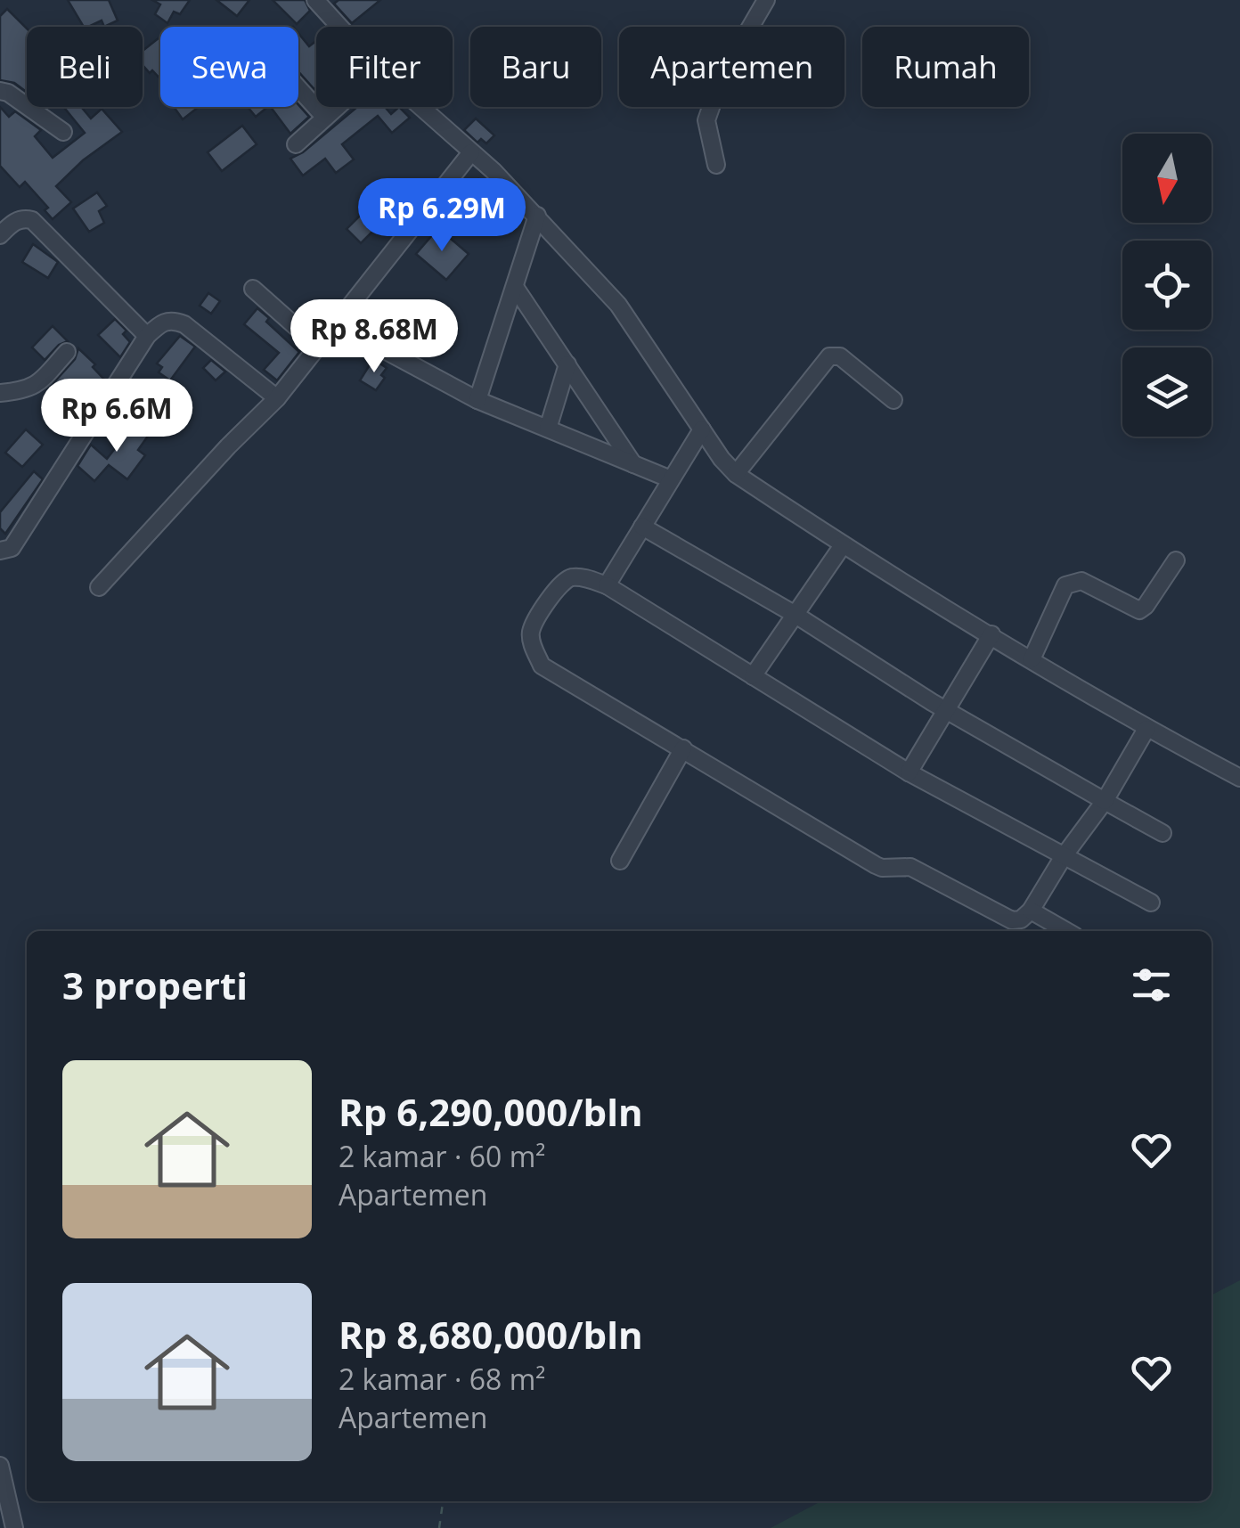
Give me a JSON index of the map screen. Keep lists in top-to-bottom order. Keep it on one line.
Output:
{"north":"bottom","page":{"chip":["Beli","Sewa","Filter","Baru","Apartemen","Rumah"],"price":["Rp 6.29M","Rp 8.68M","Rp 6.6M"],"heading":"3 properti","list":[{"name":"Rp 6,290,000/bln","note":"2 kamar · 60 m² · Apartemen"},{"name":"Rp 8,680,000/bln","note":"2 kamar · 68 m² · Apartemen"}]}}
